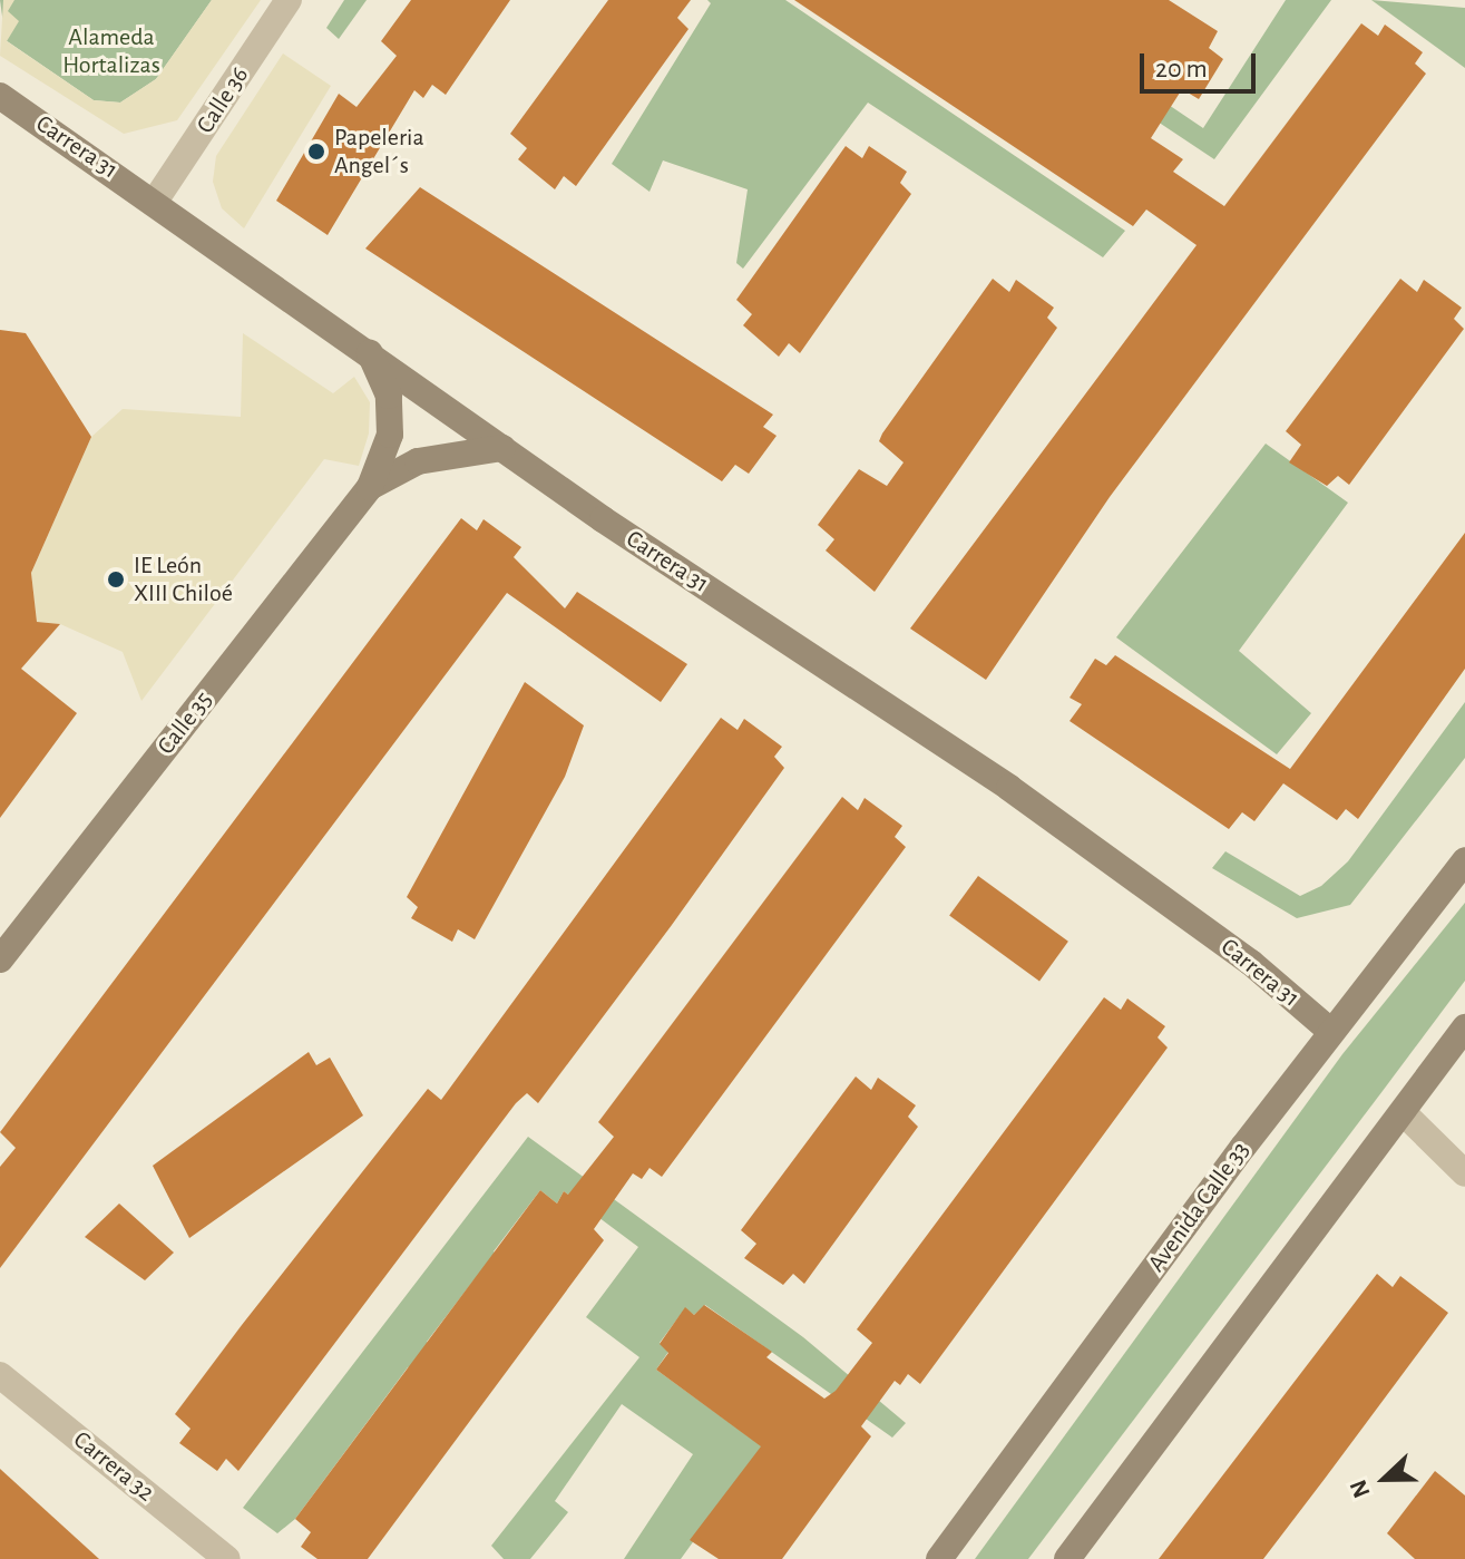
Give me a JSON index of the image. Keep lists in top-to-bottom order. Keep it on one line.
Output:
{"streets":{"street":["Calle 36","Carrera 31","Calle 35","Avenida Calle 33","Carrera 32"]},"crossings":[["Calle 36","Carrera 31"],["Carrera 31","Calle 35"],["Carrera 31","Avenida Calle 33"]],"parks":["Alameda Hortalizas"],"places":["Papeleria Angel´s","IE León XIII Chiloé"],"scale_bar":"20 m","north":"left"}
